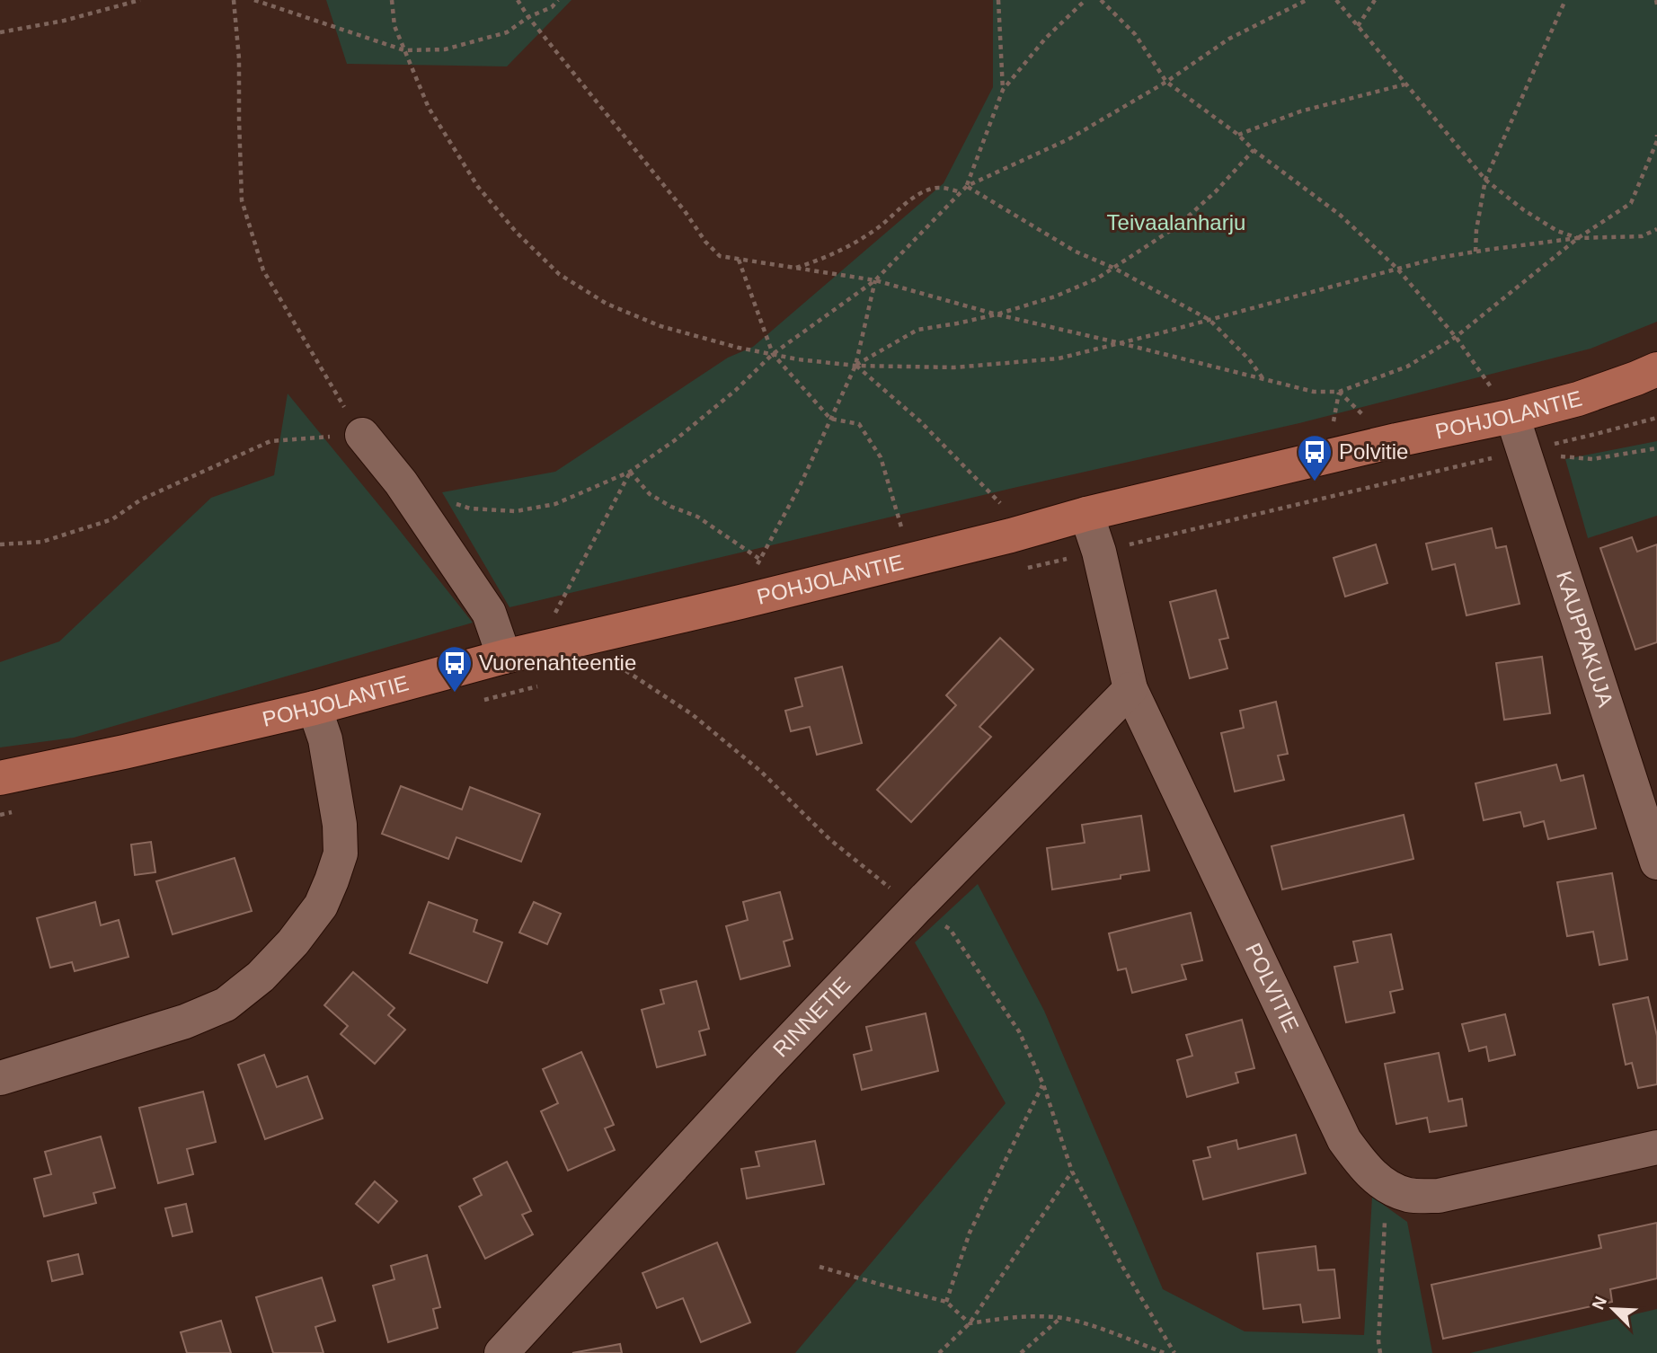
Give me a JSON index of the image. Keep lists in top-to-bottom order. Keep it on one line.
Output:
{"streets":{"main road":["POHJOLANTIE"],"street":["KAUPPAKUJA","POLVITIE","RINNETIE"]},"crossings":[["POHJOLANTIE","KAUPPAKUJA"],["POHJOLANTIE","POLVITIE"],["POLVITIE","RINNETIE"]],"parks":["Teivaalanharju"],"places":{"bus stop":["Polvitie","Vuorenahteentie"]},"north":"top left"}
